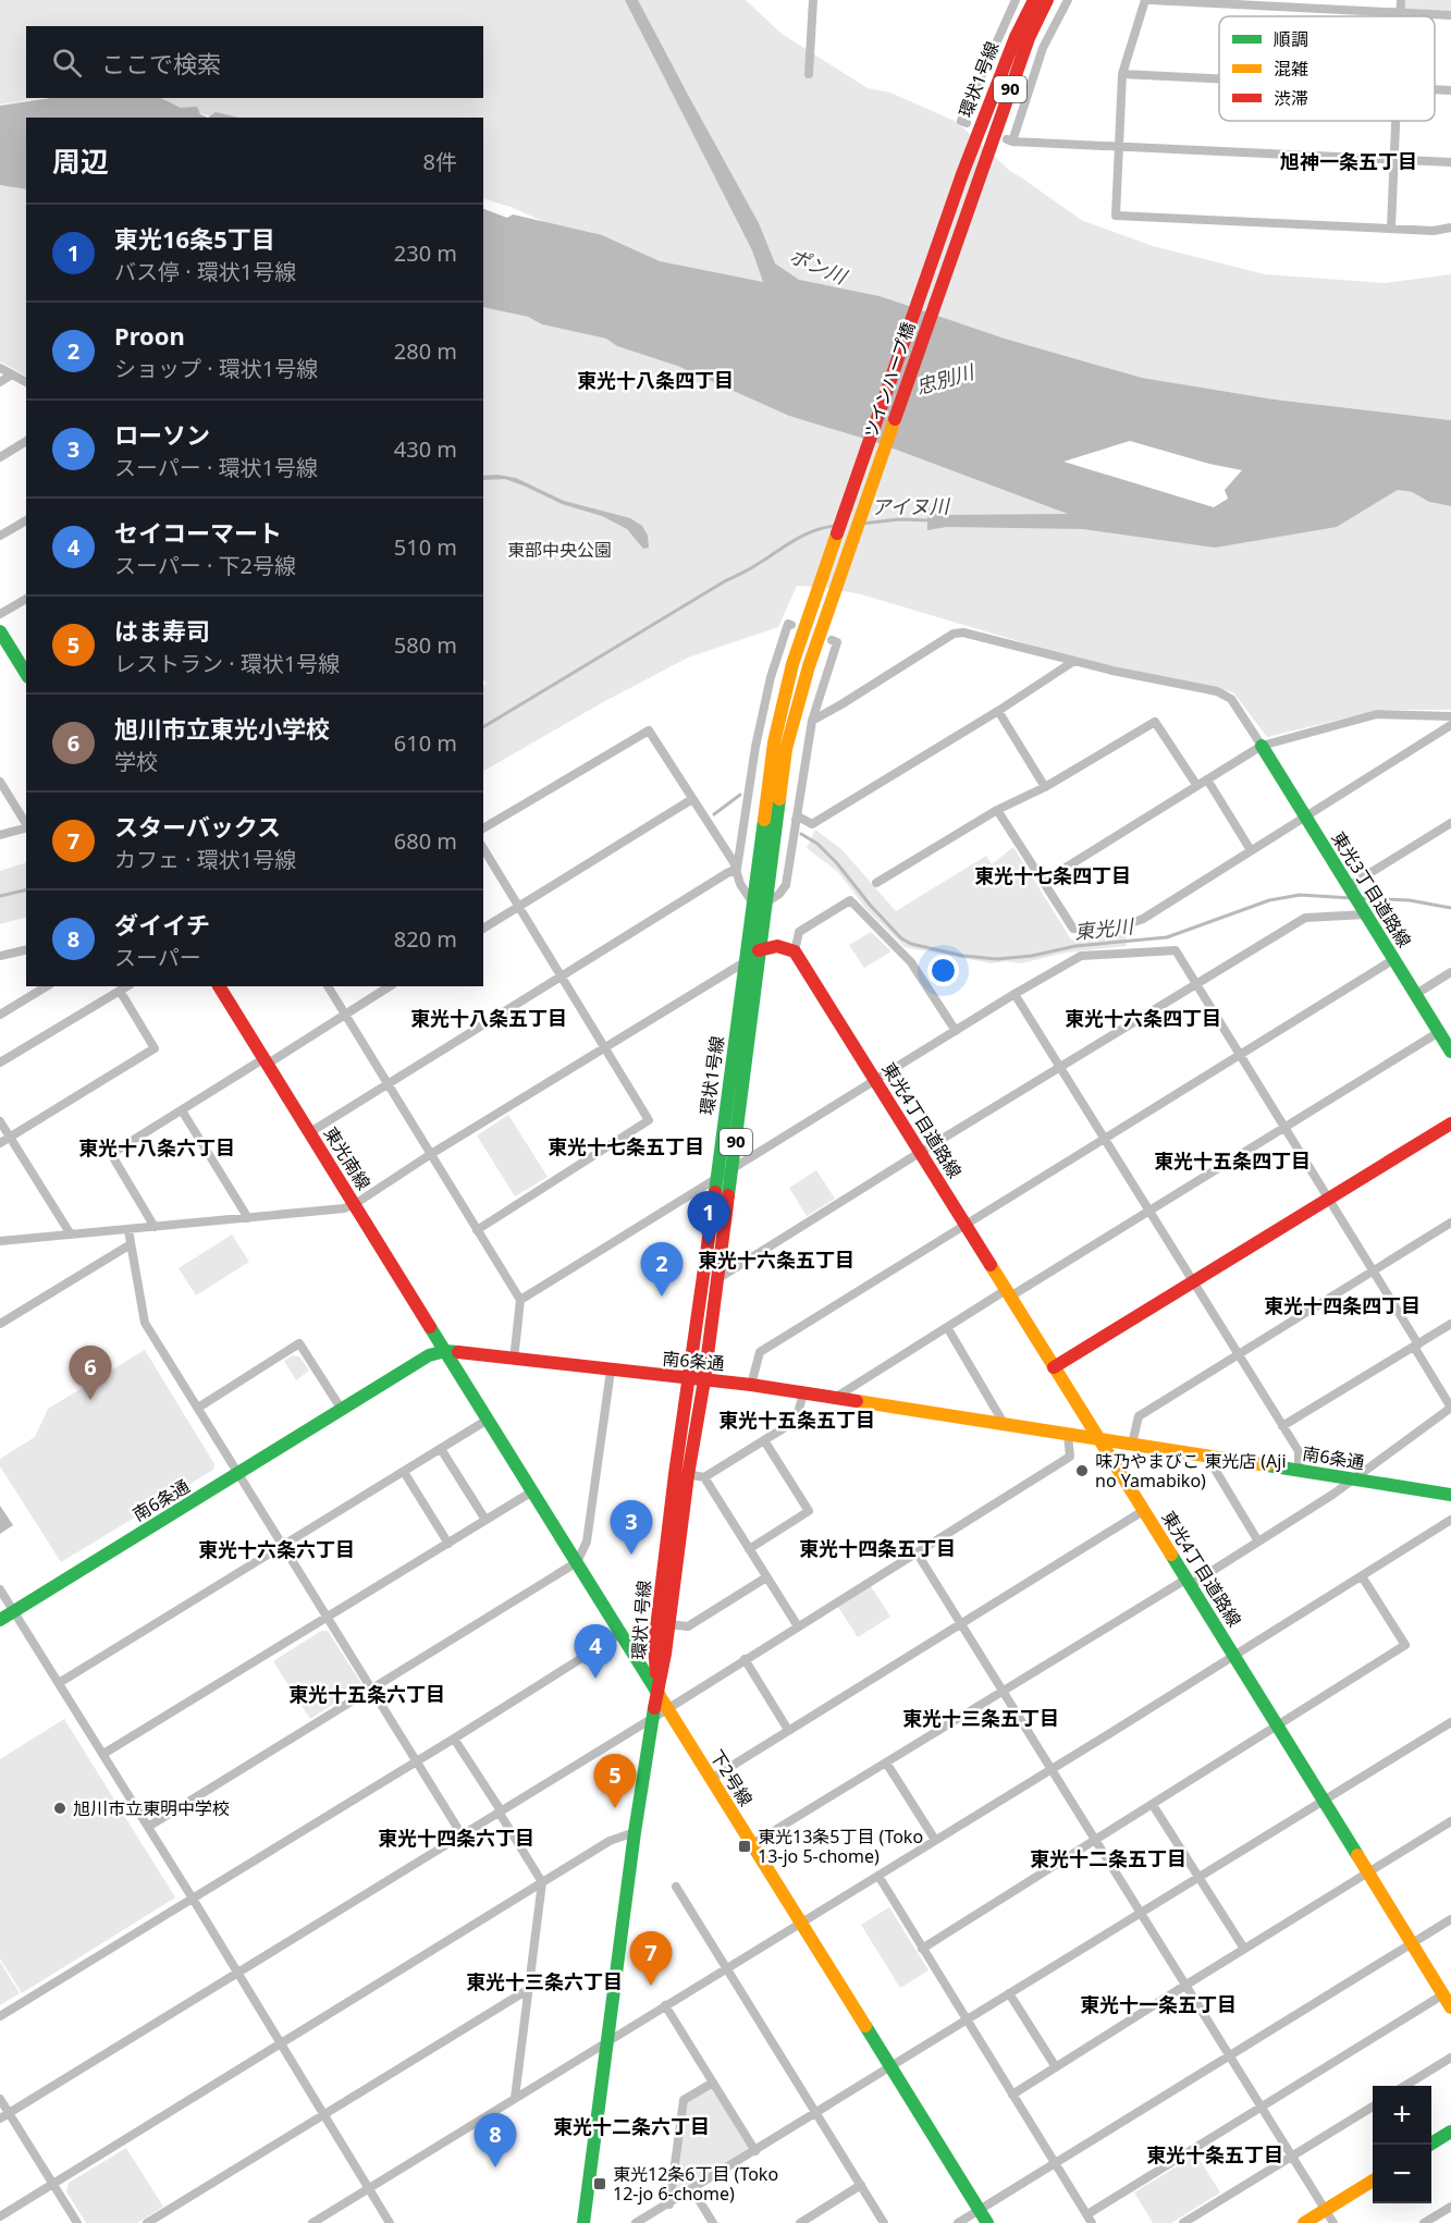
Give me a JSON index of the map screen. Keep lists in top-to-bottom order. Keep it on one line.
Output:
{"streets":{"street":["環状1号線","90","ツインハープ橋","東光3丁目道路線","東光4丁目道路線","東光南線","南6条通","下2号線"]},"crossings":[["環状1号線","ツインハープ橋"],["環状1号線","南6条通"],["環状1号線","下2号線"],["東光4丁目道路線","南6条通"],["東光南線","南6条通"],["東光南線","下2号線"],["南6条通","下2号線"]],"districts":["旭神一条五丁目","東光十八条四丁目","東光十七条四丁目","東光十八条五丁目","東光十六条四丁目","東光十七条五丁目","東光十八条六丁目","東光十五条四丁目","東光十六条五丁目","東光十四条四丁目","東光十五条五丁目","東光十四条五丁目","東光十六条六丁目","東光十五条六丁目","東光十三条五丁目","東光十四条六丁目","東光十二条五丁目","東光十三条六丁目","東光十一条五丁目","東光十二条六丁目","東光十条五丁目"],"water":["ポン川","忠別川","アイヌ川","東光川"],"parks":["東部中央公園"],"places":{"other":["味乃やまびこ 東光店 (Aji no Yamabiko)","旭川市立東明中学校"],"transit":["東光13条5丁目 (Toko 13-jo 5-chome)","東光12条6丁目 (Toko 12-jo 6-chome)"]},"legend":["順調","混雑","渋滞"],"page":{"search":"ここで検索","heading":["周辺","8件"],"list":[{"mark":"1","name":"東光16条5丁目","note":"バス停 · 環状1号線","value":"230 m"},{"mark":"2","name":"Proon","note":"ショップ · 環状1号線","value":"280 m"},{"mark":"3","name":"ローソン","note":"スーパー · 環状1号線","value":"430 m"},{"mark":"4","name":"セイコーマート","note":"スーパー · 下2号線","value":"510 m"},{"mark":"5","name":"はま寿司","note":"レストラン · 環状1号線","value":"580 m"},{"mark":"6","name":"旭川市立東光小学校","note":"学校","value":"610 m"},{"mark":"7","name":"スターバックス","note":"カフェ · 環状1号線","value":"680 m"},{"mark":"8","name":"ダイイチ","note":"スーパー","value":"820 m"}],"pins":["1","2","6","3","4","5","7","8"],"map_buttons":["+","−"]}}
